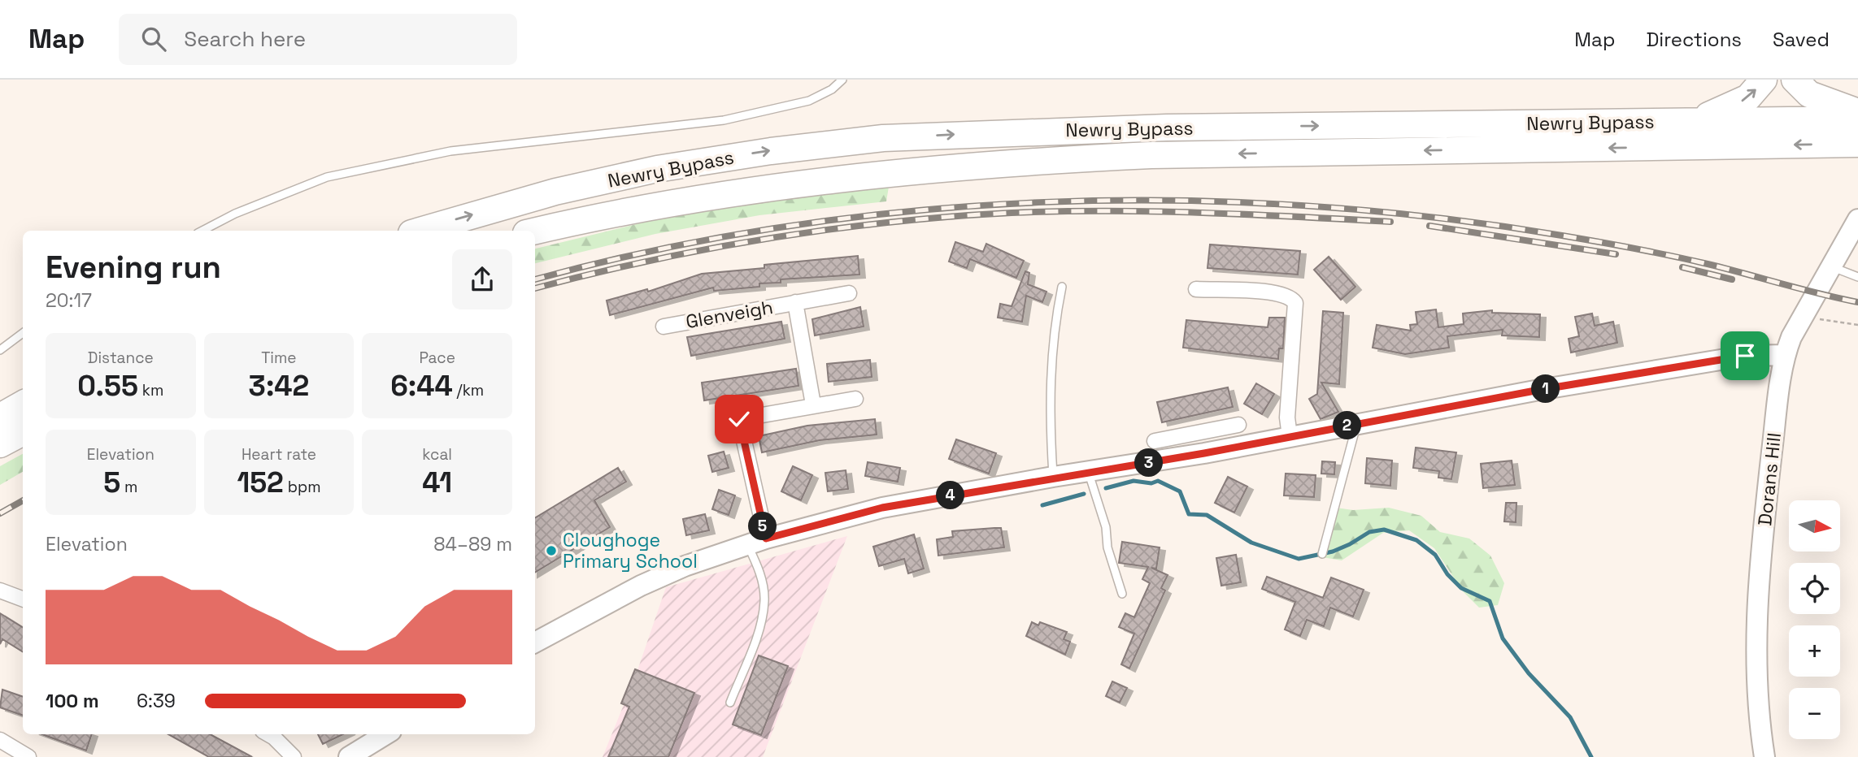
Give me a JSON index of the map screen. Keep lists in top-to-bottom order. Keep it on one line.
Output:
{"streets":{"highway":["Newry Bypass"],"street":["Glenveigh","Dorans Hill"]},"places":["Cloughoge Primary School"],"north":"right","page":{"header":"Map","search":"Search here","nav":["Map","Directions","Saved"],"heading":["Evening run","20:17"],"stats":[["Distance","0.55 km"],["Time","3:42"],["Pace","6:44 /km"],["Elevation","5 m"],["Heart rate","152 bpm"],["kcal","41"]],"pins":["1","2","3","4","5"],"map_buttons":["+","−"],"chart":["Elevation","84–89 m"],"list":[{"name":"100 m","note":"6:39"}]}}
